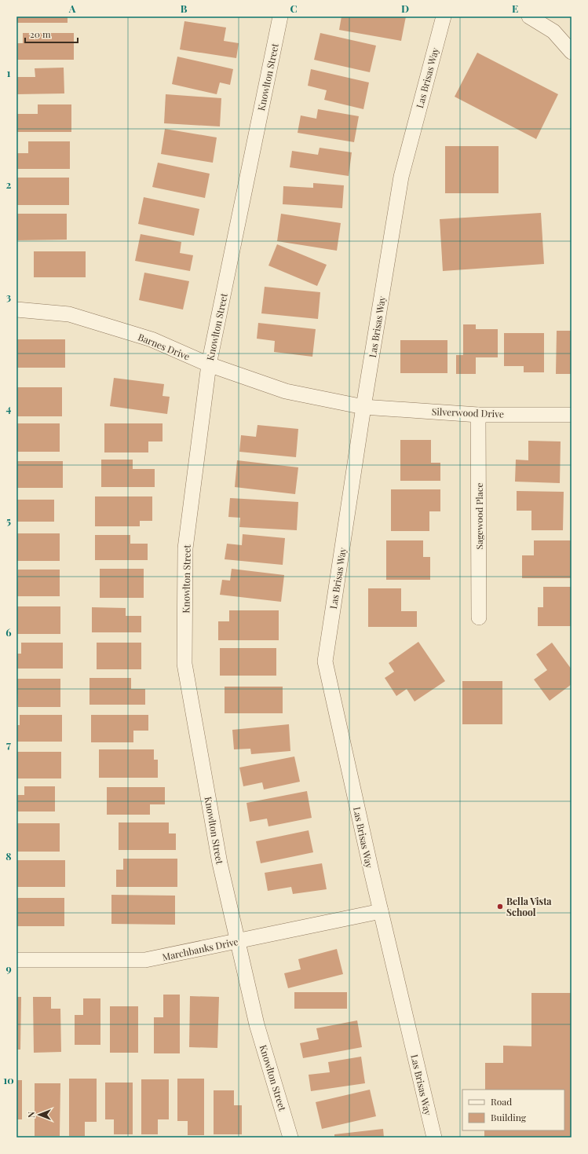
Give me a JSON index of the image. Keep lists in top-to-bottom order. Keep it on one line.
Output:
{"streets":{"street":["Knowlton Street","Las Brisas Way","Barnes Drive","Silverwood Drive","Sagewood Place","Marchbanks Drive"]},"crossings":[["Knowlton Street","Barnes Drive"],["Knowlton Street","Marchbanks Drive"],["Las Brisas Way","Barnes Drive"],["Las Brisas Way","Silverwood Drive"],["Las Brisas Way","Marchbanks Drive"],["Barnes Drive","Silverwood Drive"],["Silverwood Drive","Sagewood Place"]],"places":["Bella Vista School"],"legend":["Road","Building"],"scale_bar":"20 m","north":"left","grid":{"columns":["A","B","C","D","E"],"rows":["1","2","3","4","5","6","7","8","9","10"]}}
